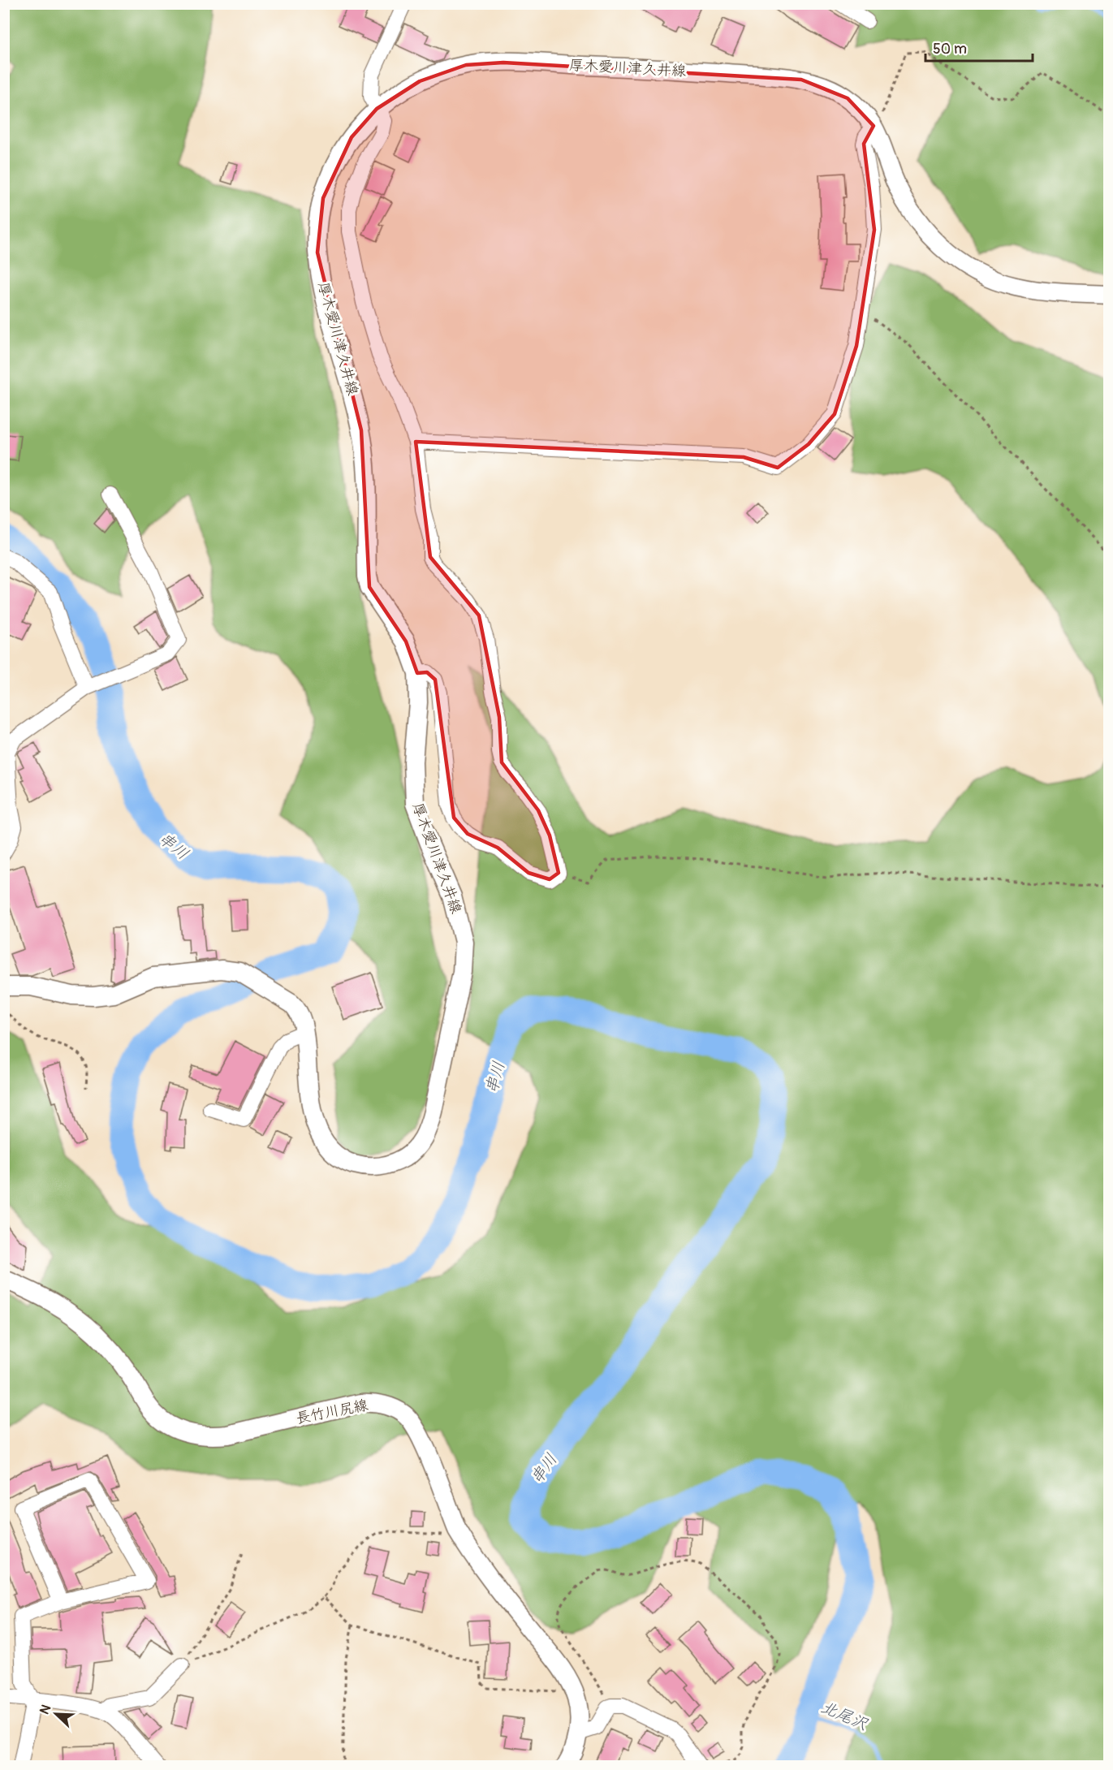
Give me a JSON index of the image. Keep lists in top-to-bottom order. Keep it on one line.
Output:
{"streets":{"main road":["厚木愛川津久井線","長竹川尻線"]},"water":["串川","北尾沢"],"scale_bar":"50 m","north":"top left"}
